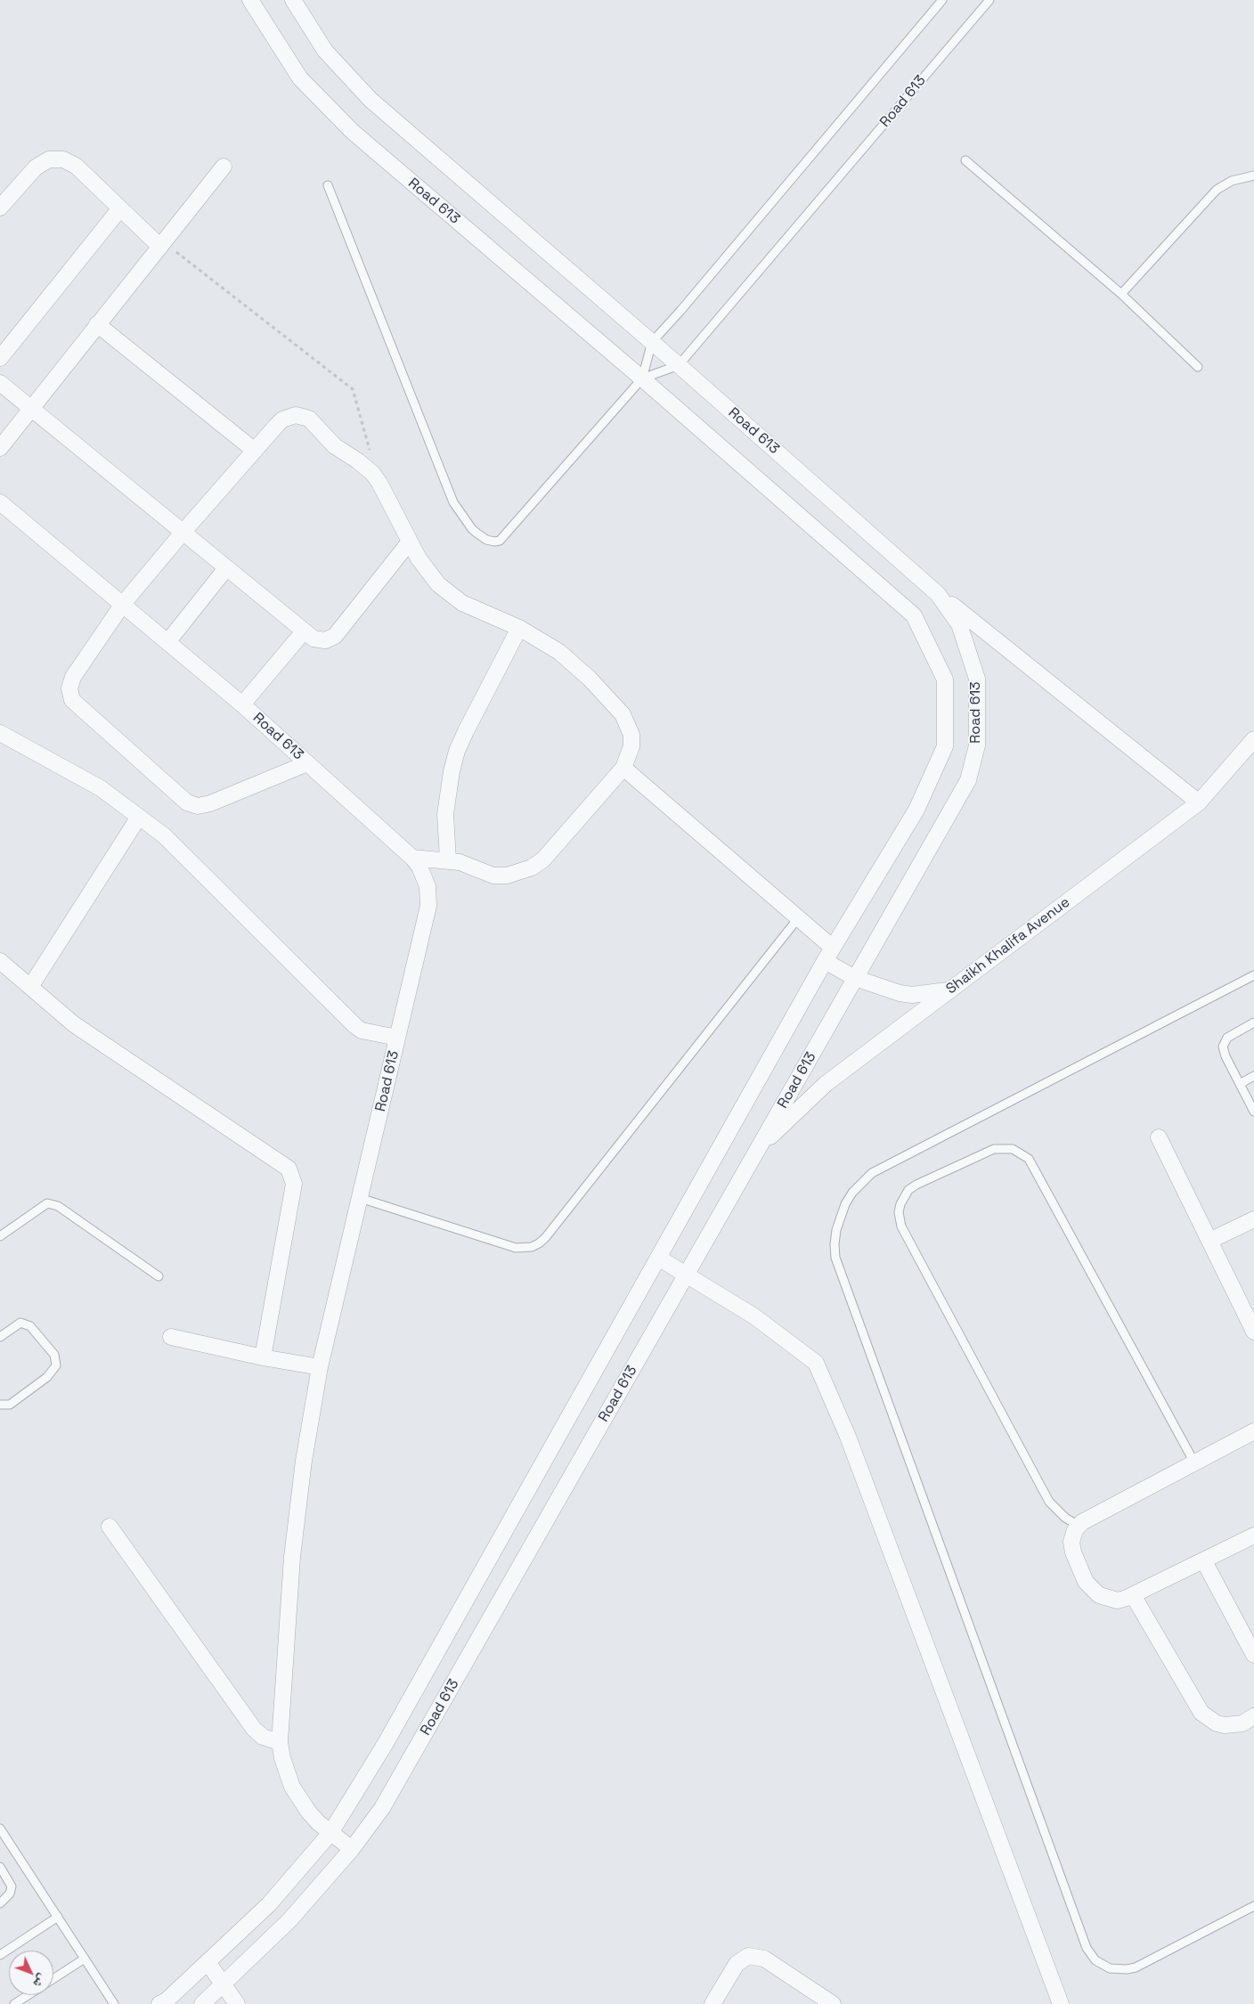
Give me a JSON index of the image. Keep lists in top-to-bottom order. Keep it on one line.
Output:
{"streets":{"street":["Road 613","Shaikh Khalifa Avenue"]},"crossings":[["Road 613","Shaikh Khalifa Avenue"]],"north":"bottom right"}
